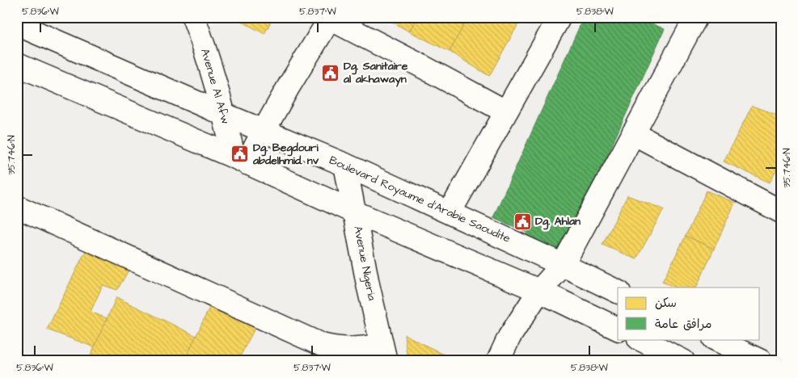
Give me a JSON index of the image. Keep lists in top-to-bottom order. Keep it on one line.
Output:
{"streets":{"street":["Avenue Al Afw","Boulevard Royaume d'Arabie Saoudite","Avenue Nigeria"]},"crossings":[["Avenue Al Afw","Boulevard Royaume d'Arabie Saoudite"],["Boulevard Royaume d'Arabie Saoudite","Avenue Nigeria"]],"places":{"public building":["Dg. Sanitaire al akhawayn","Dg. Begdouri abdelhmid. nv","Dg. Ahlan"]},"legend":["سكن","مرافق عامة"],"coordinates":["5.836°W","5.837°W","5.838°W","35.746°N"]}
